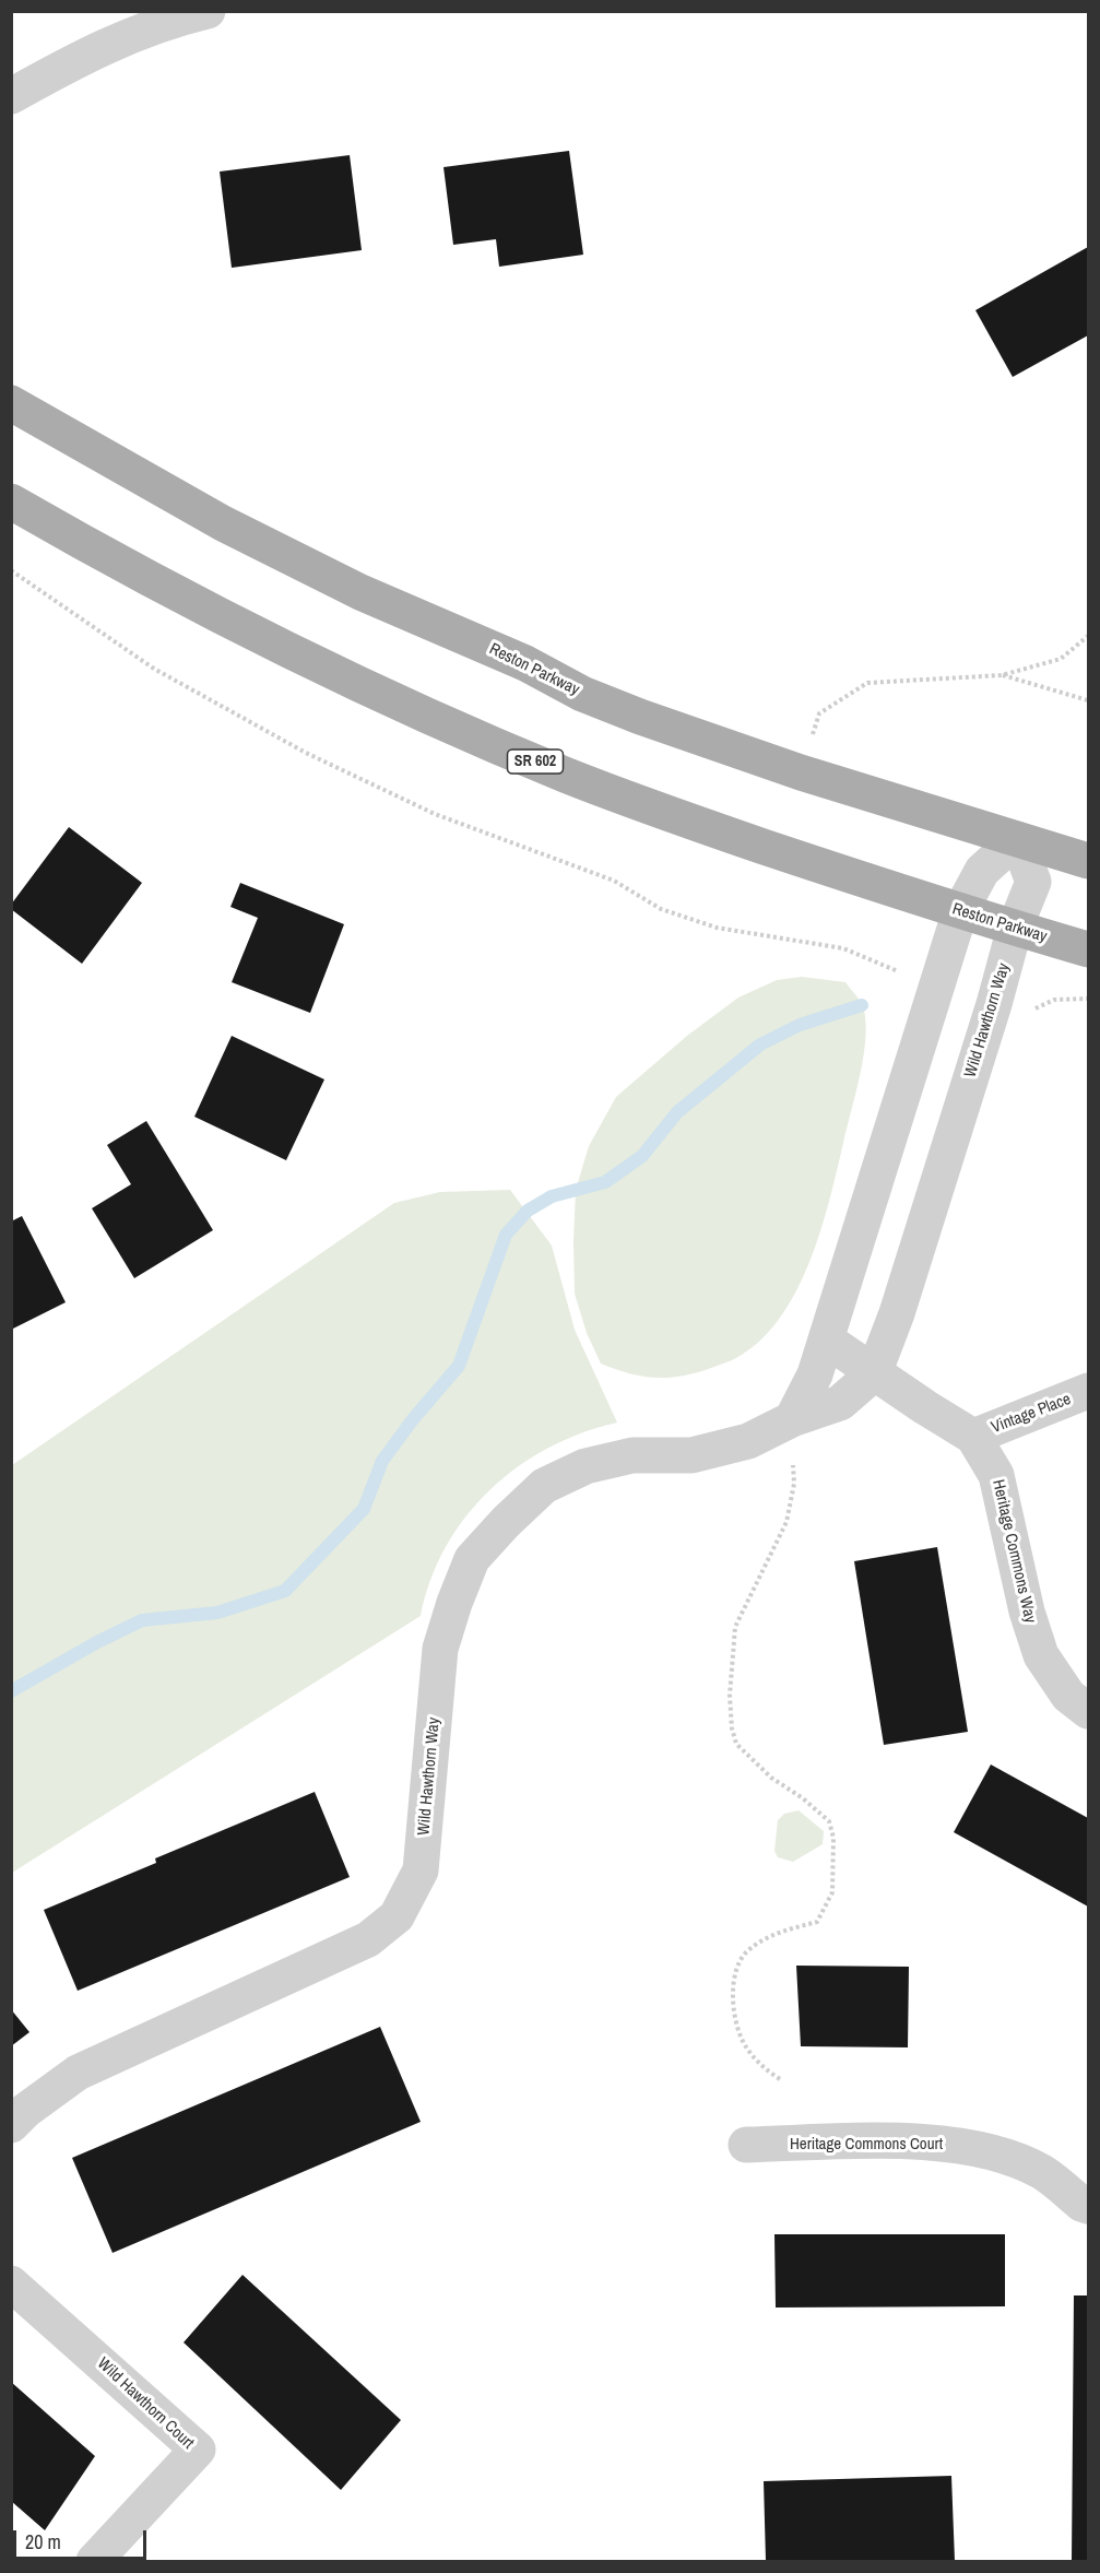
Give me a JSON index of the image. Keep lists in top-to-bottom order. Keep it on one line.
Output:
{"streets":{"main road":["Reston Parkway","SR 602"],"street":["Wild Hawthorn Way","Vintage Place","Heritage Commons Way","Heritage Commons Court","Wild Hawthorn Court"]},"crossings":[["Reston Parkway","Wild Hawthorn Way"],["Wild Hawthorn Way","Heritage Commons Way"],["Vintage Place","Heritage Commons Way"]],"scale_bar":"20 m"}
